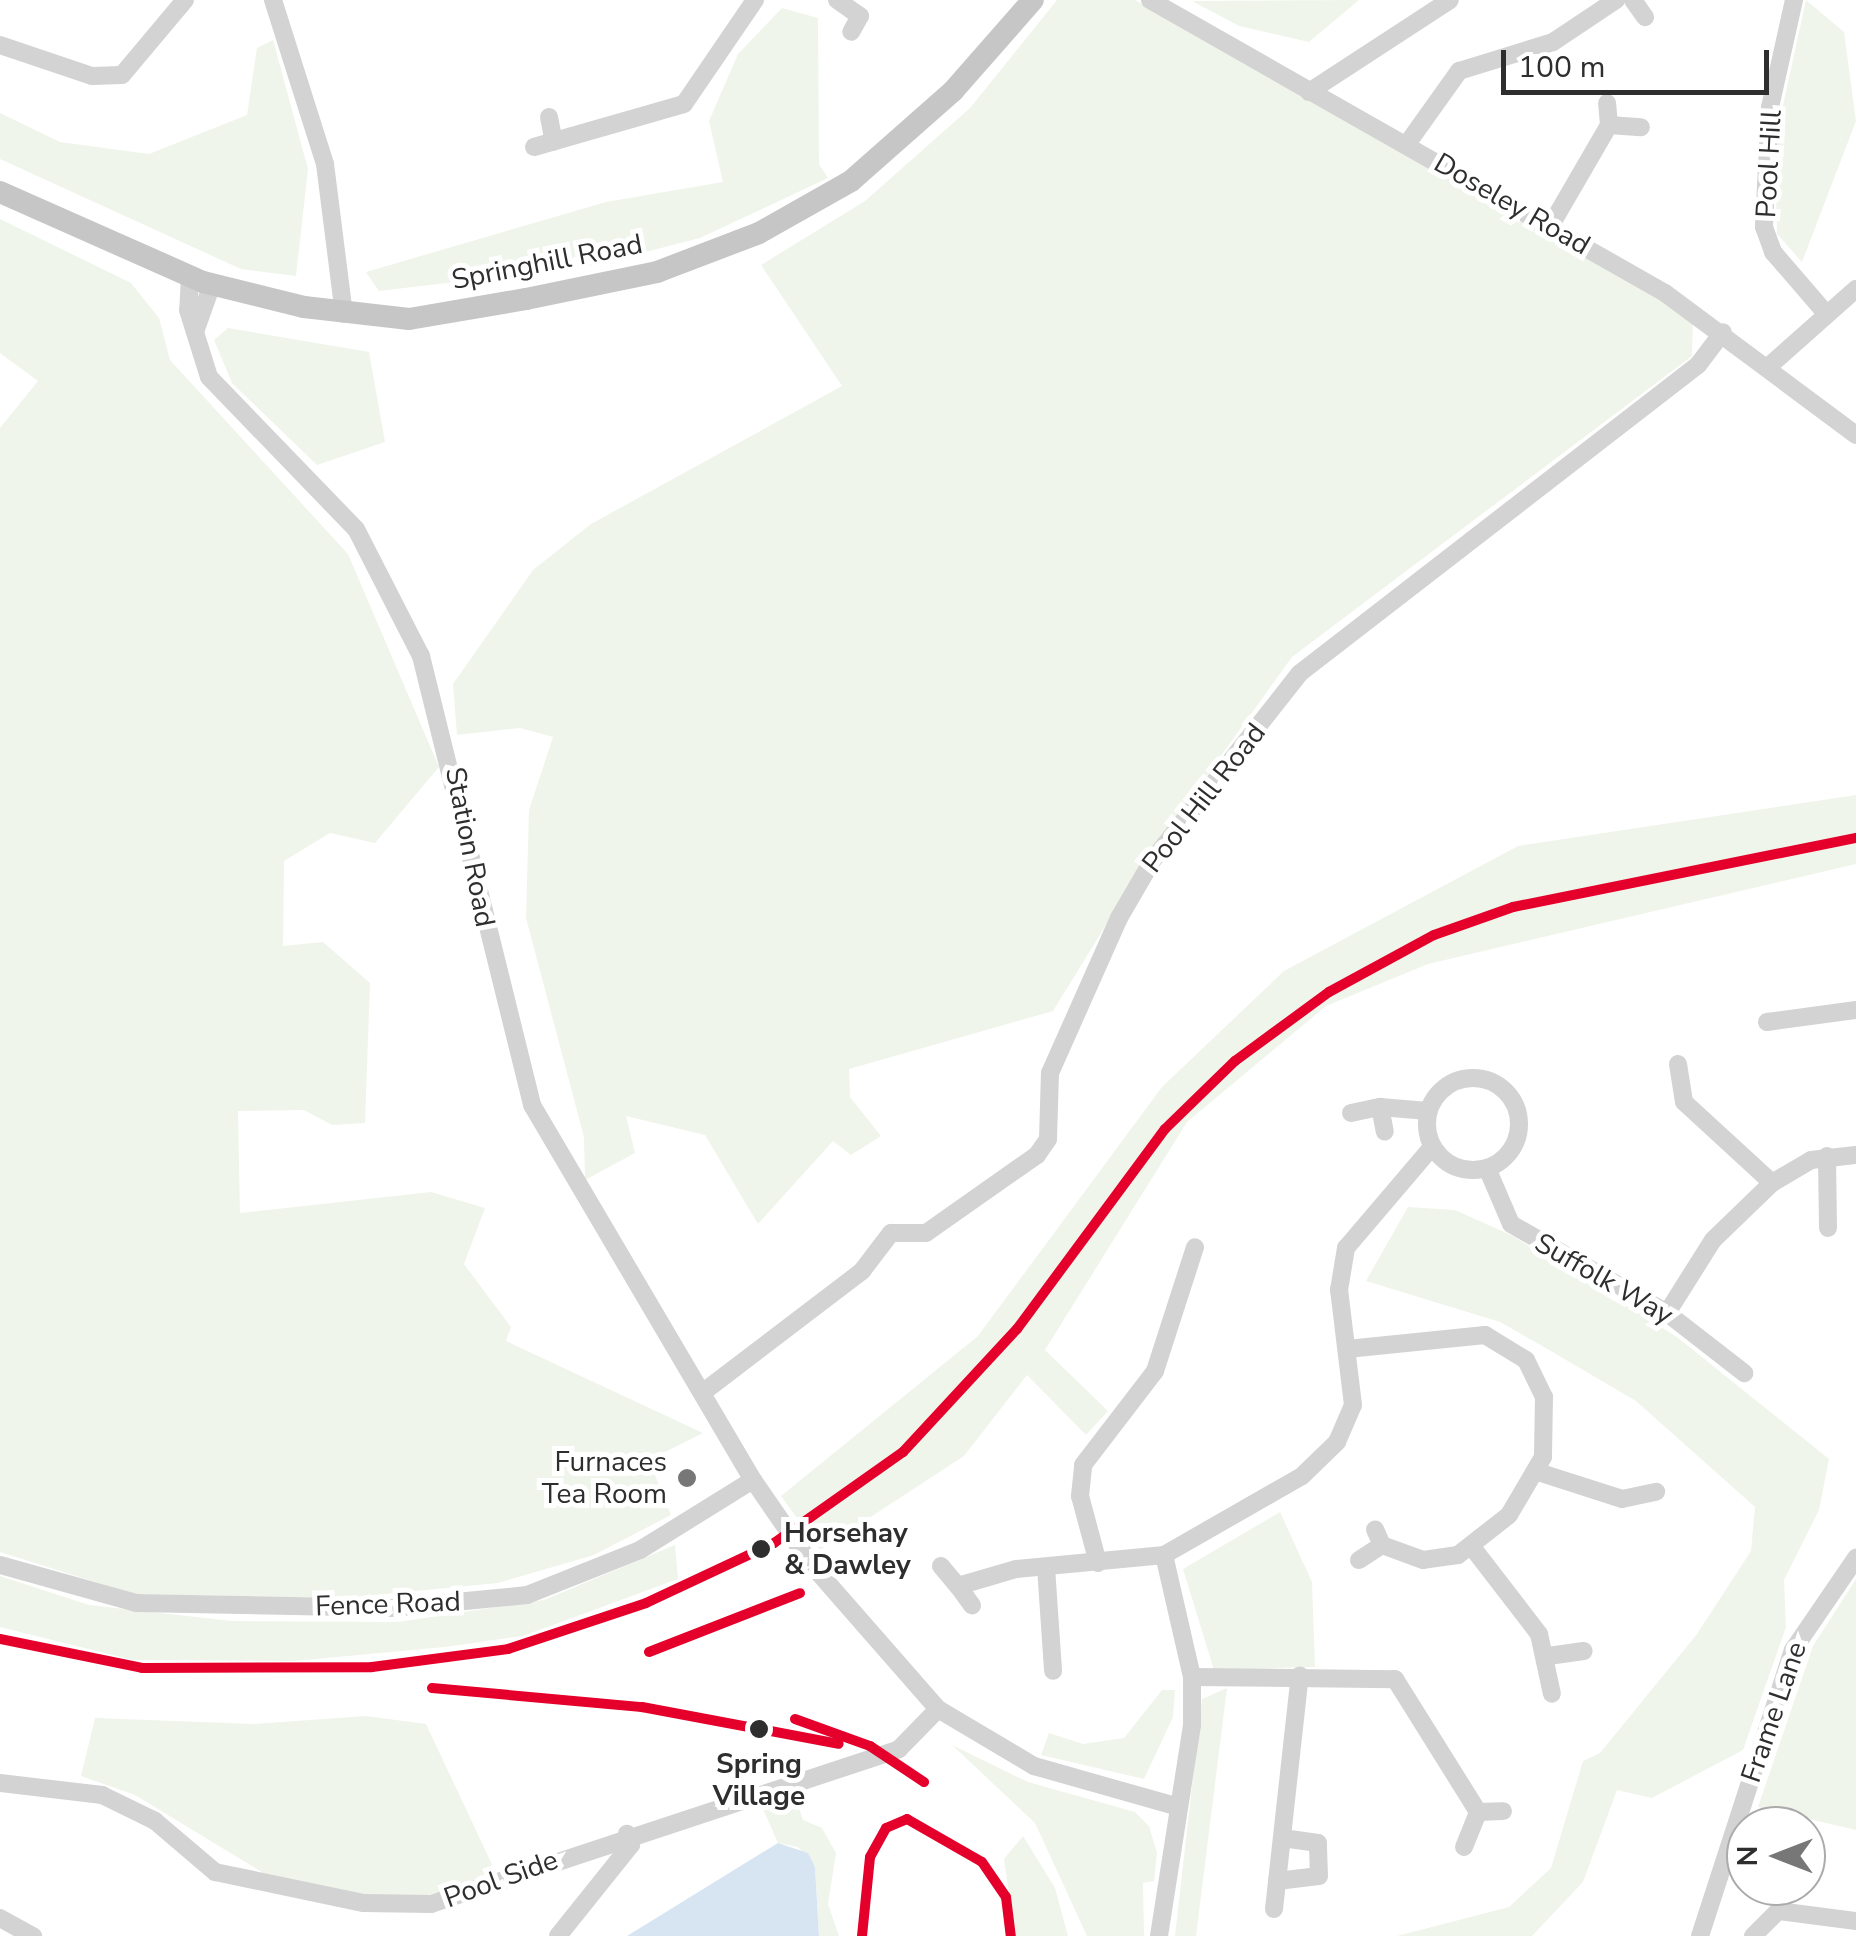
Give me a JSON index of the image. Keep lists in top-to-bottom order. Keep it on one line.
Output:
{"streets":{"main road":["Springhill Road"],"street":["Pool Hill","Doseley Road","Pool Hill Road","Station Road","Suffolk Way","Fence Road","Frame Lane","Pool Side"]},"crossings":[["Doseley Road","Pool Hill Road"],["Springhill Road","Station Road"],["Pool Hill Road","Station Road"],["Station Road","Fence Road"],["Station Road","Pool Side"]],"places":["Furnaces Tea Room","Horsehay & Dawley","Spring Village"],"scale_bar":"100 m","north":"left"}
